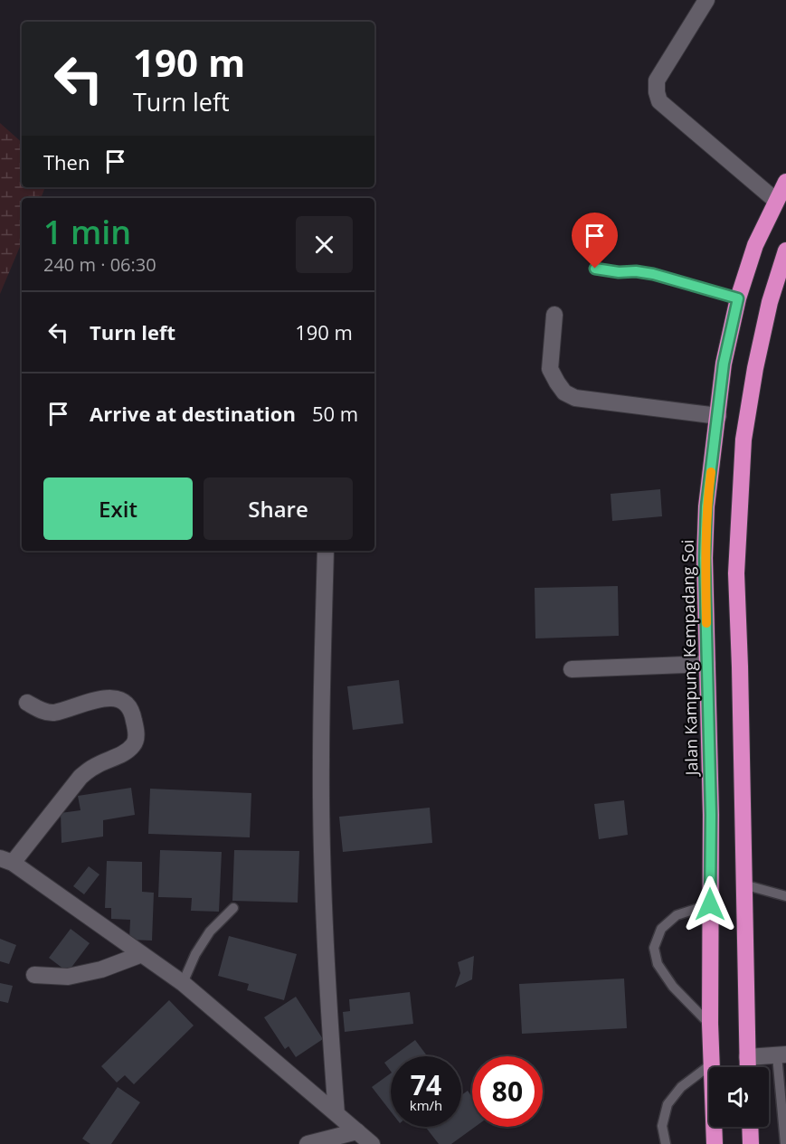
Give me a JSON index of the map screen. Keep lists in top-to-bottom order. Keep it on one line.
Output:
{"streets":{"highway":["Jalan Kampung Kempadang Soi"]},"page":{"turn":["190 m","Turn left"],"then":"Then","heading":["1 min","240 m · 06:30"],"list":[{"name":"Turn left","value":"190 m"},{"name":"Arrive at destination","value":"50 m"}],"buttons":["Exit","Share"],"speed":"74 km/h","limit":"80"}}
